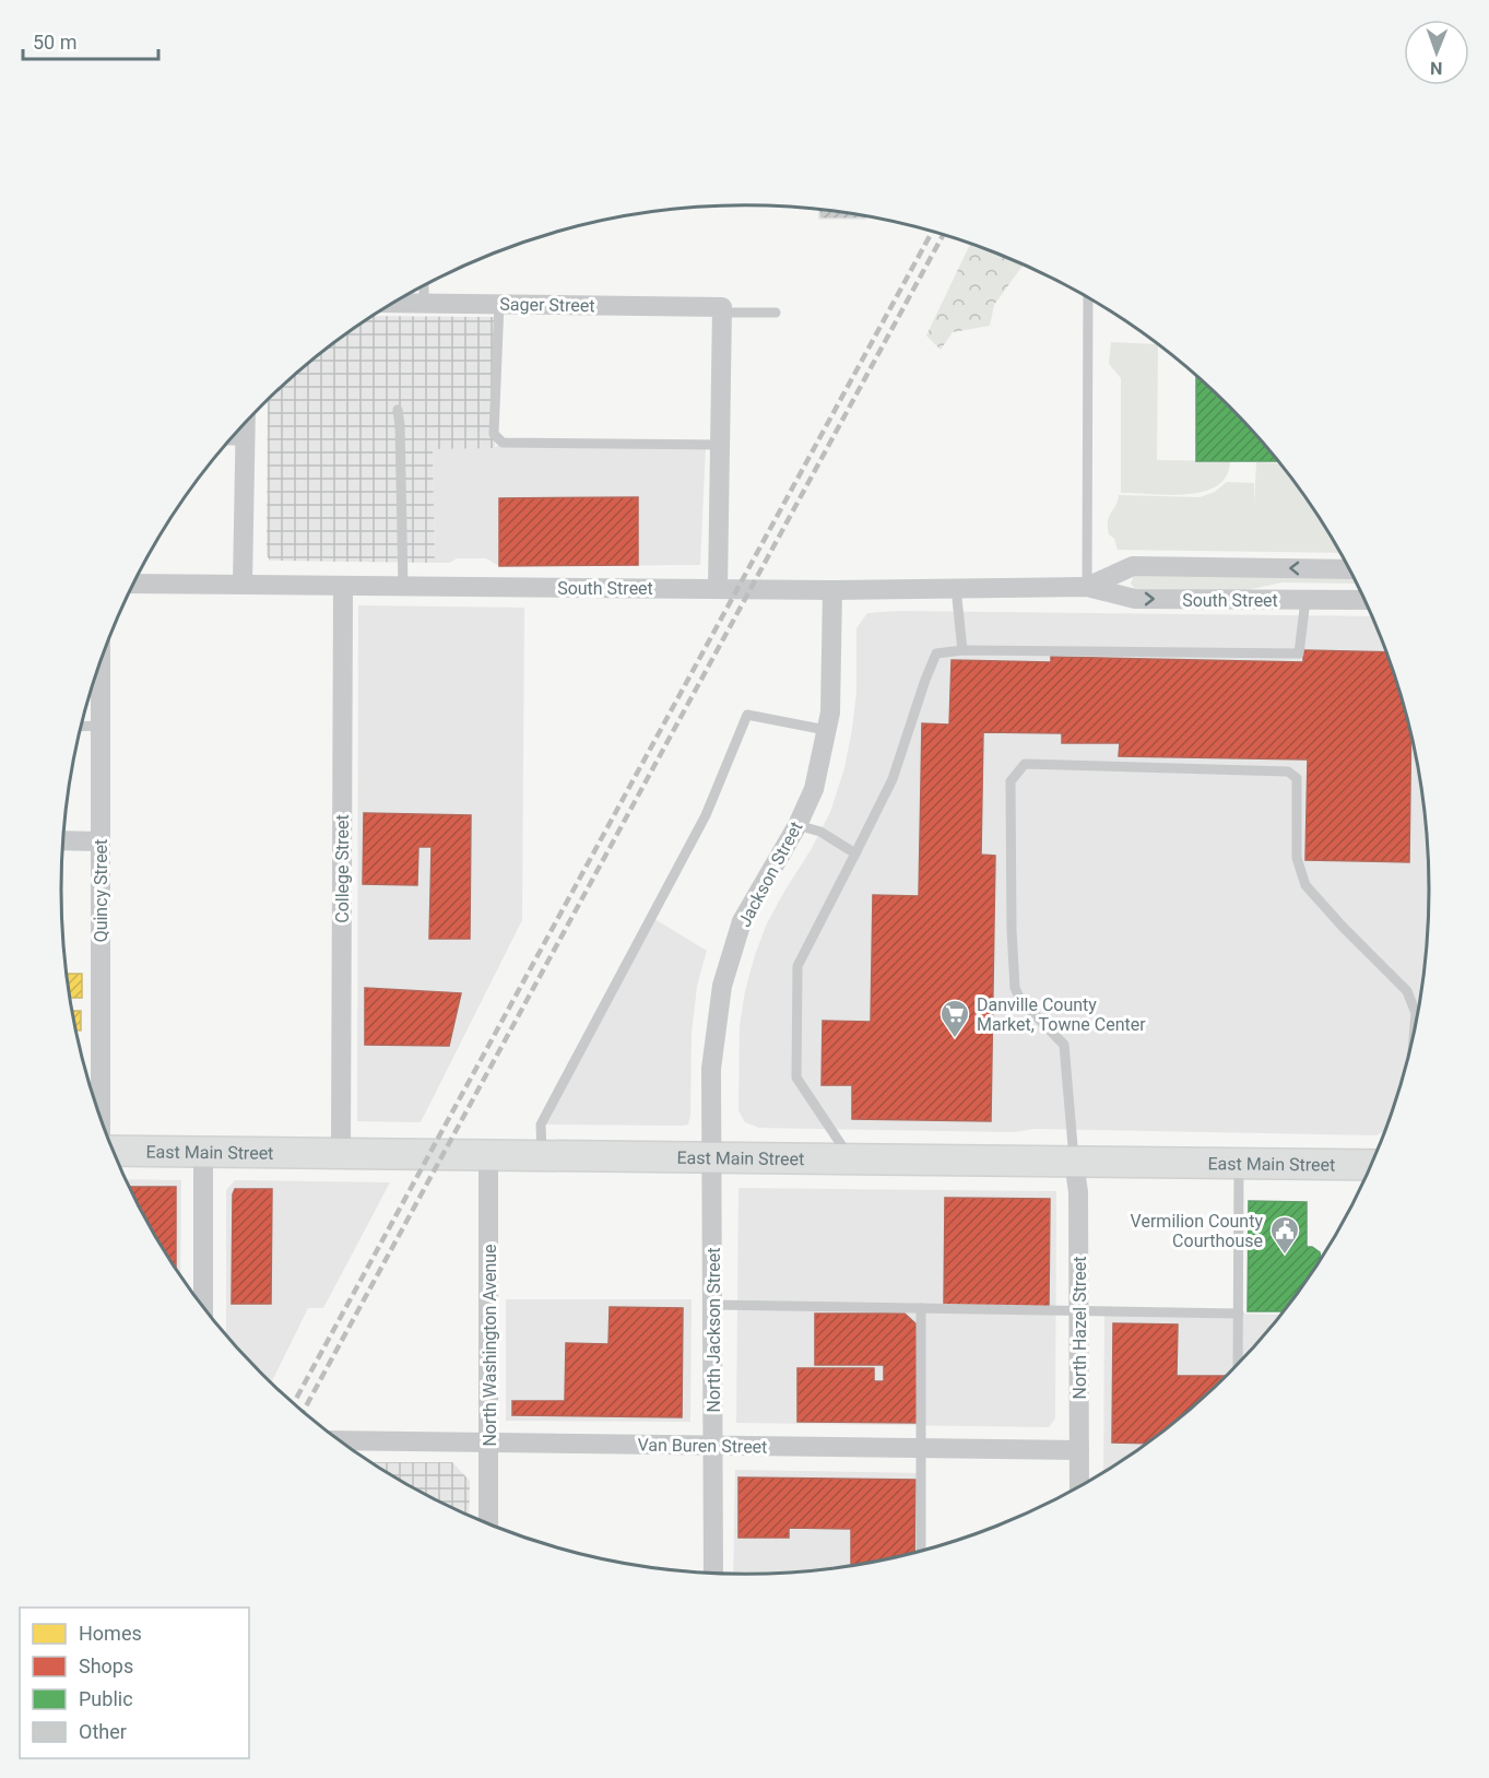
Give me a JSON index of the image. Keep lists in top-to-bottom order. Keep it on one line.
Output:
{"streets":{"main road":["East Main Street"],"street":["Sager Street","South Street","College Street","Jackson Street","Quincy Street","North Hazel Street","North Jackson Street","North Washington Avenue","Van Buren Street"]},"crossings":[["South Street","College Street"],["South Street","Jackson Street"],["College Street","East Main Street"],["Jackson Street","East Main Street"],["Jackson Street","North Jackson Street"],["East Main Street","North Hazel Street"],["East Main Street","North Jackson Street"],["East Main Street","North Washington Avenue"],["North Hazel Street","Van Buren Street"],["North Jackson Street","Van Buren Street"],["North Washington Avenue","Van Buren Street"]],"places":{"supermarket":["Danville County Market, Towne Center"],"public building":["Vermilion County Courthouse"]},"legend":["Homes","Shops","Public","Other"],"scale_bar":"50 m","north":"bottom"}
